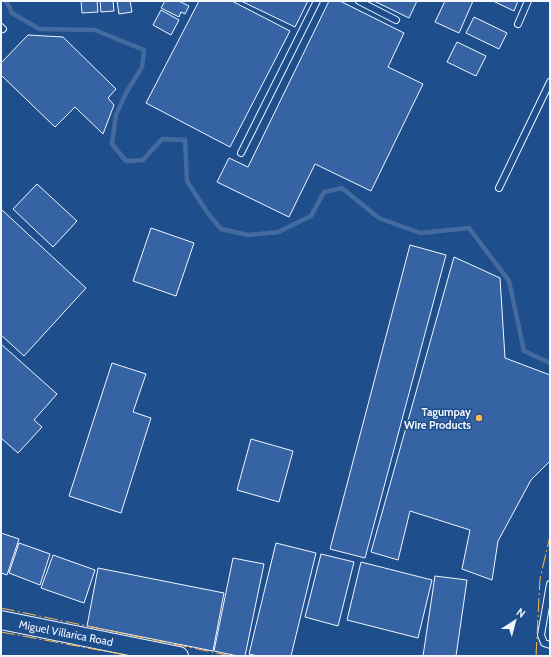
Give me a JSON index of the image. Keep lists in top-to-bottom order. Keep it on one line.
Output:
{"streets":{"main road":["Miguel Villarica Road"]},"places":["Tagumpay Wire Products"],"north":"top right"}
